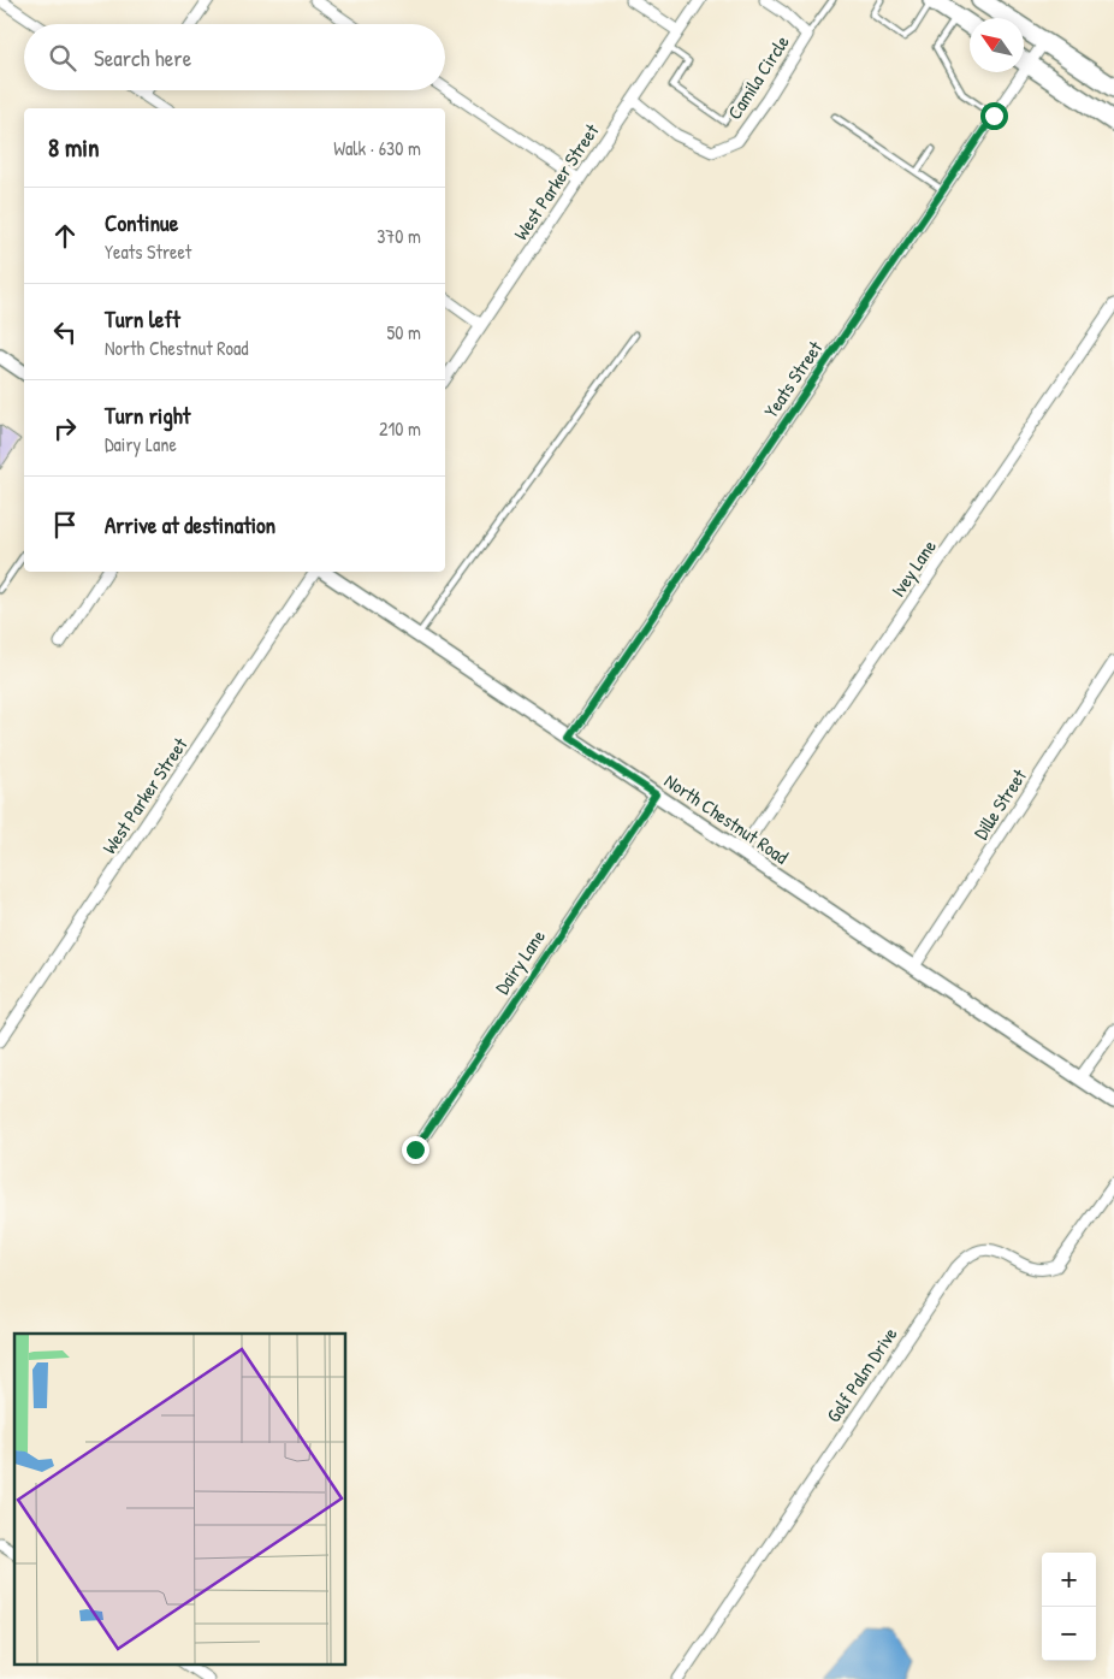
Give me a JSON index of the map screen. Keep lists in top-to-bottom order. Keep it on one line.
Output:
{"streets":{"street":["Camila Circle","West Parker Street","Yeats Street","Ivey Lane","Dille Street","North Chestnut Road","Dairy Lane","Golf Palm Drive"]},"crossings":[["Camila Circle","West Parker Street"],["Yeats Street","North Chestnut Road"],["Ivey Lane","North Chestnut Road"],["Dille Street","North Chestnut Road"],["North Chestnut Road","Dairy Lane"]],"north":"top left","page":{"search":"Search here","heading":["8 min","Walk · 630 m"],"list":[["Continue","Yeats Street","370 m"],["Turn left","North Chestnut Road","50 m"],["Turn right","Dairy Lane","210 m"],"Arrive at destination"],"map_buttons":["+","−"]}}
